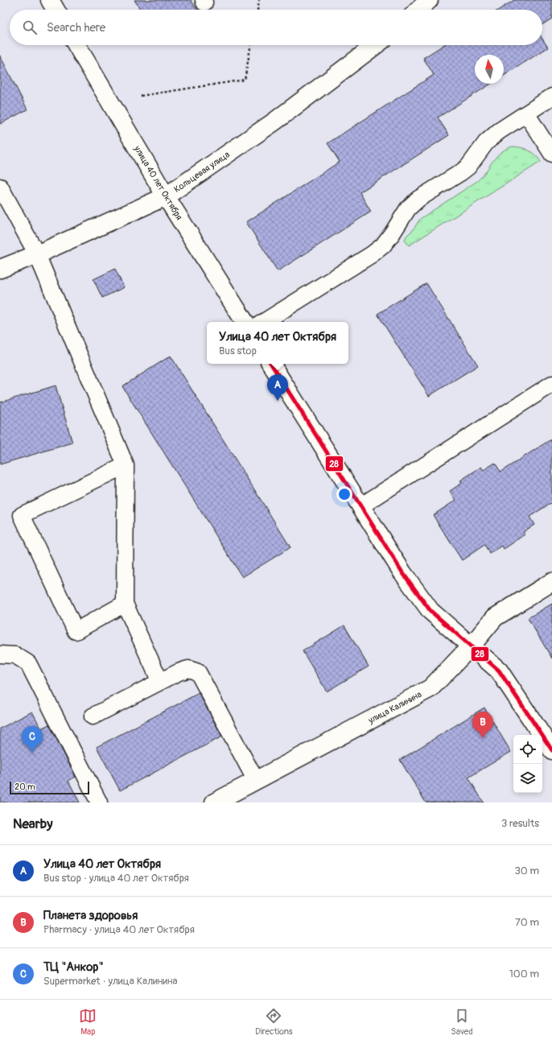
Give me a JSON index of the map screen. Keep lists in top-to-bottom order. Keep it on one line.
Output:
{"streets":{"street":["Кольцевая улица","улица 40 лет Октября","улица Калинина"]},"crossings":[["Кольцевая улица","улица 40 лет Октября"]],"lines":["transit line 28"],"scale_bar":"20 m","north":"top","page":{"search":"Search here","popup":["Улица 40 лет Октября","Bus stop"],"pins":["A","B","C"],"scale":"20 m","heading":["Nearby","3 results"],"list":[{"mark":"A","name":"Улица 40 лет Октября","note":"Bus stop · улица 40 лет Октября","value":"30 m"},{"mark":"B","name":"Планета здоровья","note":"Pharmacy · улица 40 лет Октября","value":"70 m"},{"mark":"C","name":"ТЦ \"Анкор\"","note":"Supermarket · улица Калинина","value":"100 m"}],"nav":["Map","Directions","Saved"]}}
